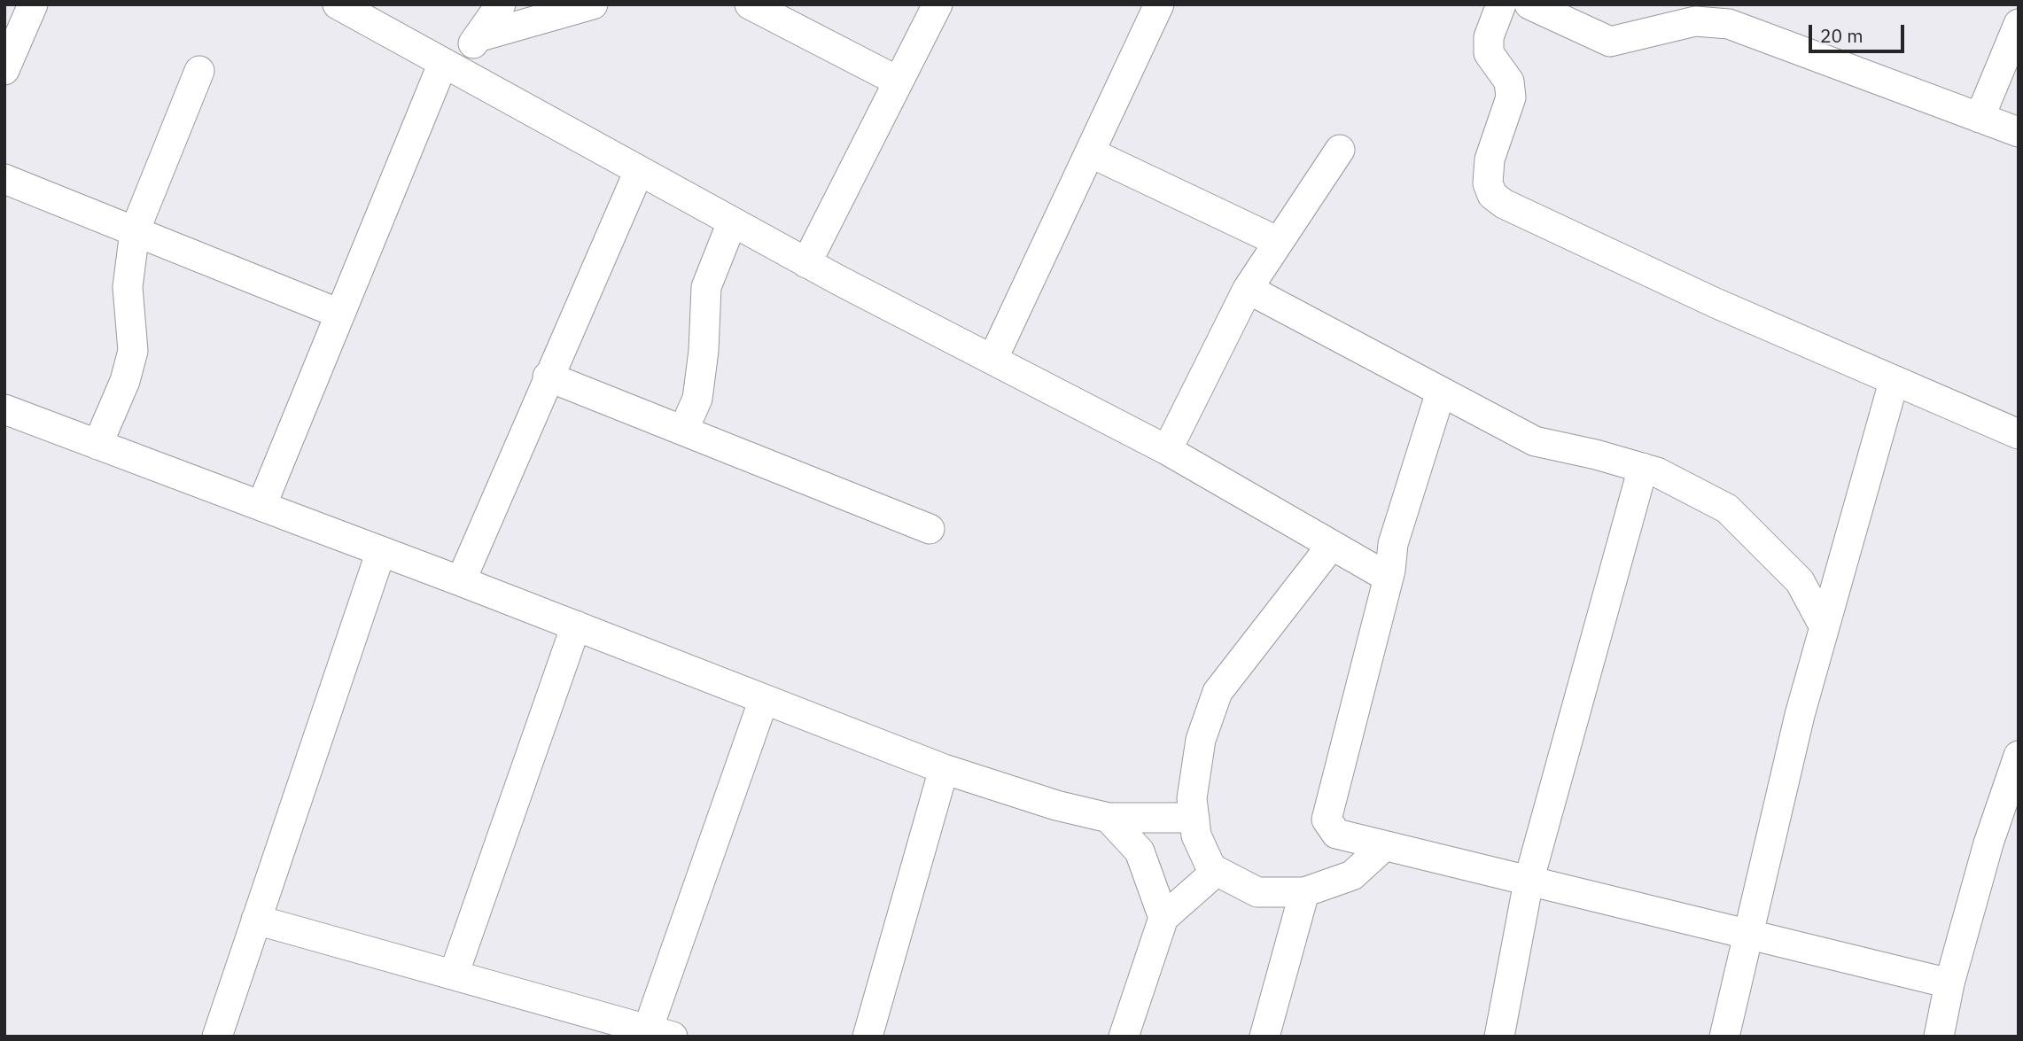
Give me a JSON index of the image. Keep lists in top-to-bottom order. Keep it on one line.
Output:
{"scale_bar":"20 m"}
